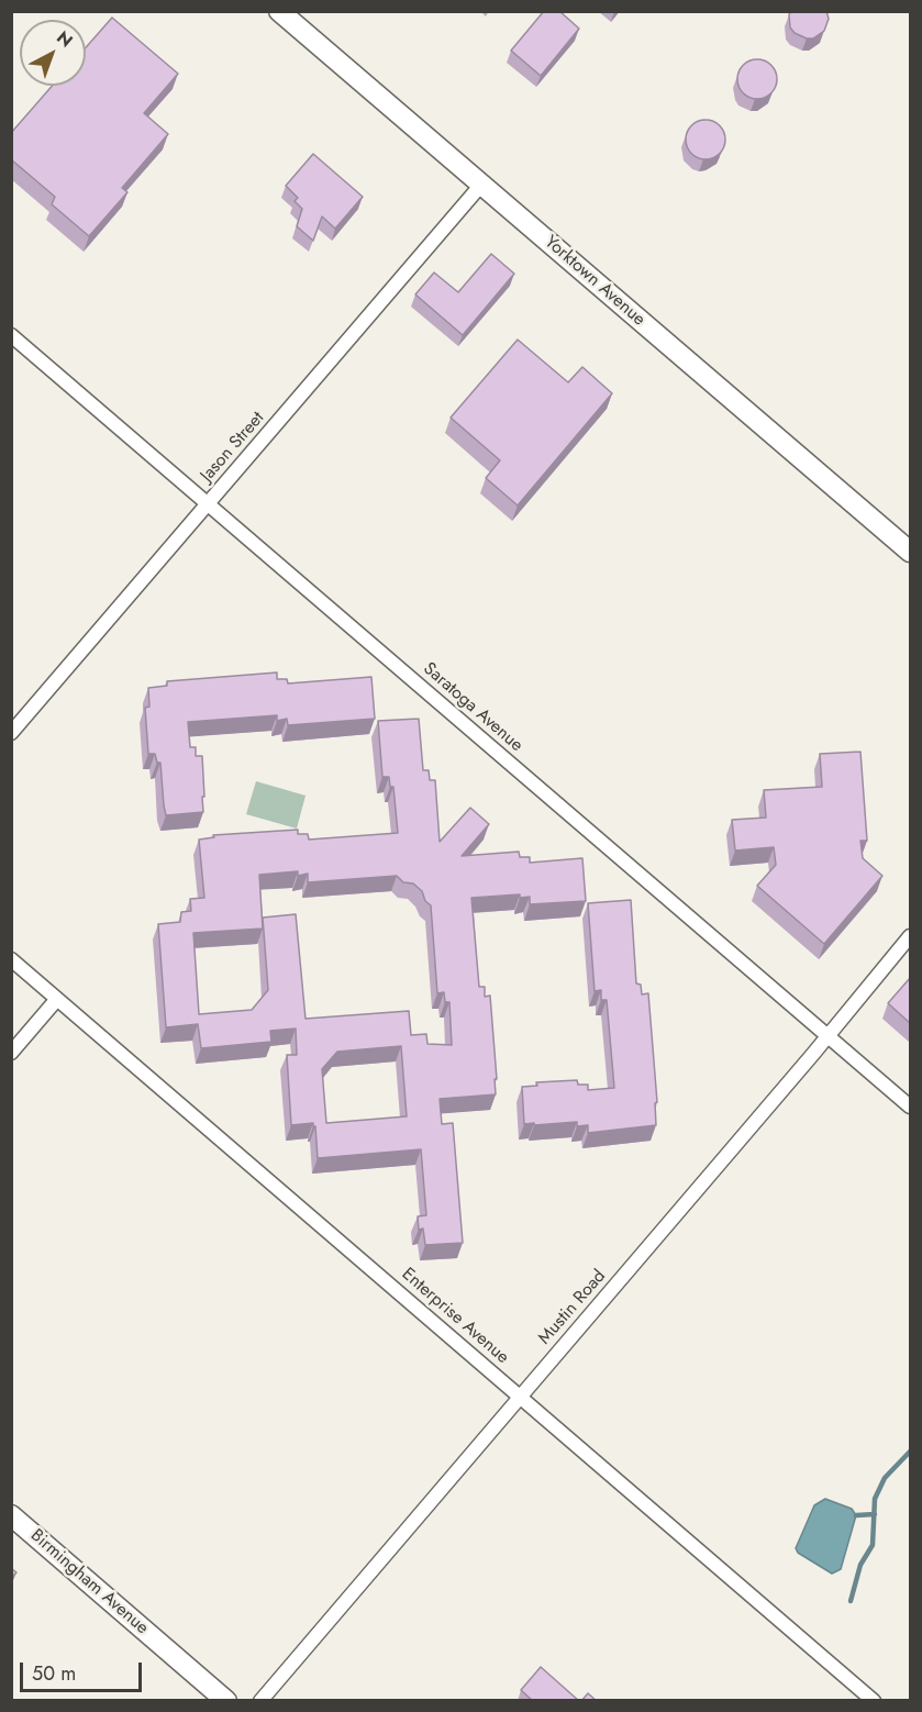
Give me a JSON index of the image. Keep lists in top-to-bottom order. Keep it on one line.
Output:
{"streets":{"main road":["Yorktown Avenue","Birmingham Avenue"],"street":["Jason Street","Saratoga Avenue","Mustin Road","Enterprise Avenue"]},"crossings":[["Yorktown Avenue","Jason Street"],["Jason Street","Saratoga Avenue"],["Saratoga Avenue","Mustin Road"],["Mustin Road","Enterprise Avenue"]],"scale_bar":"50 m","north":"top right"}
